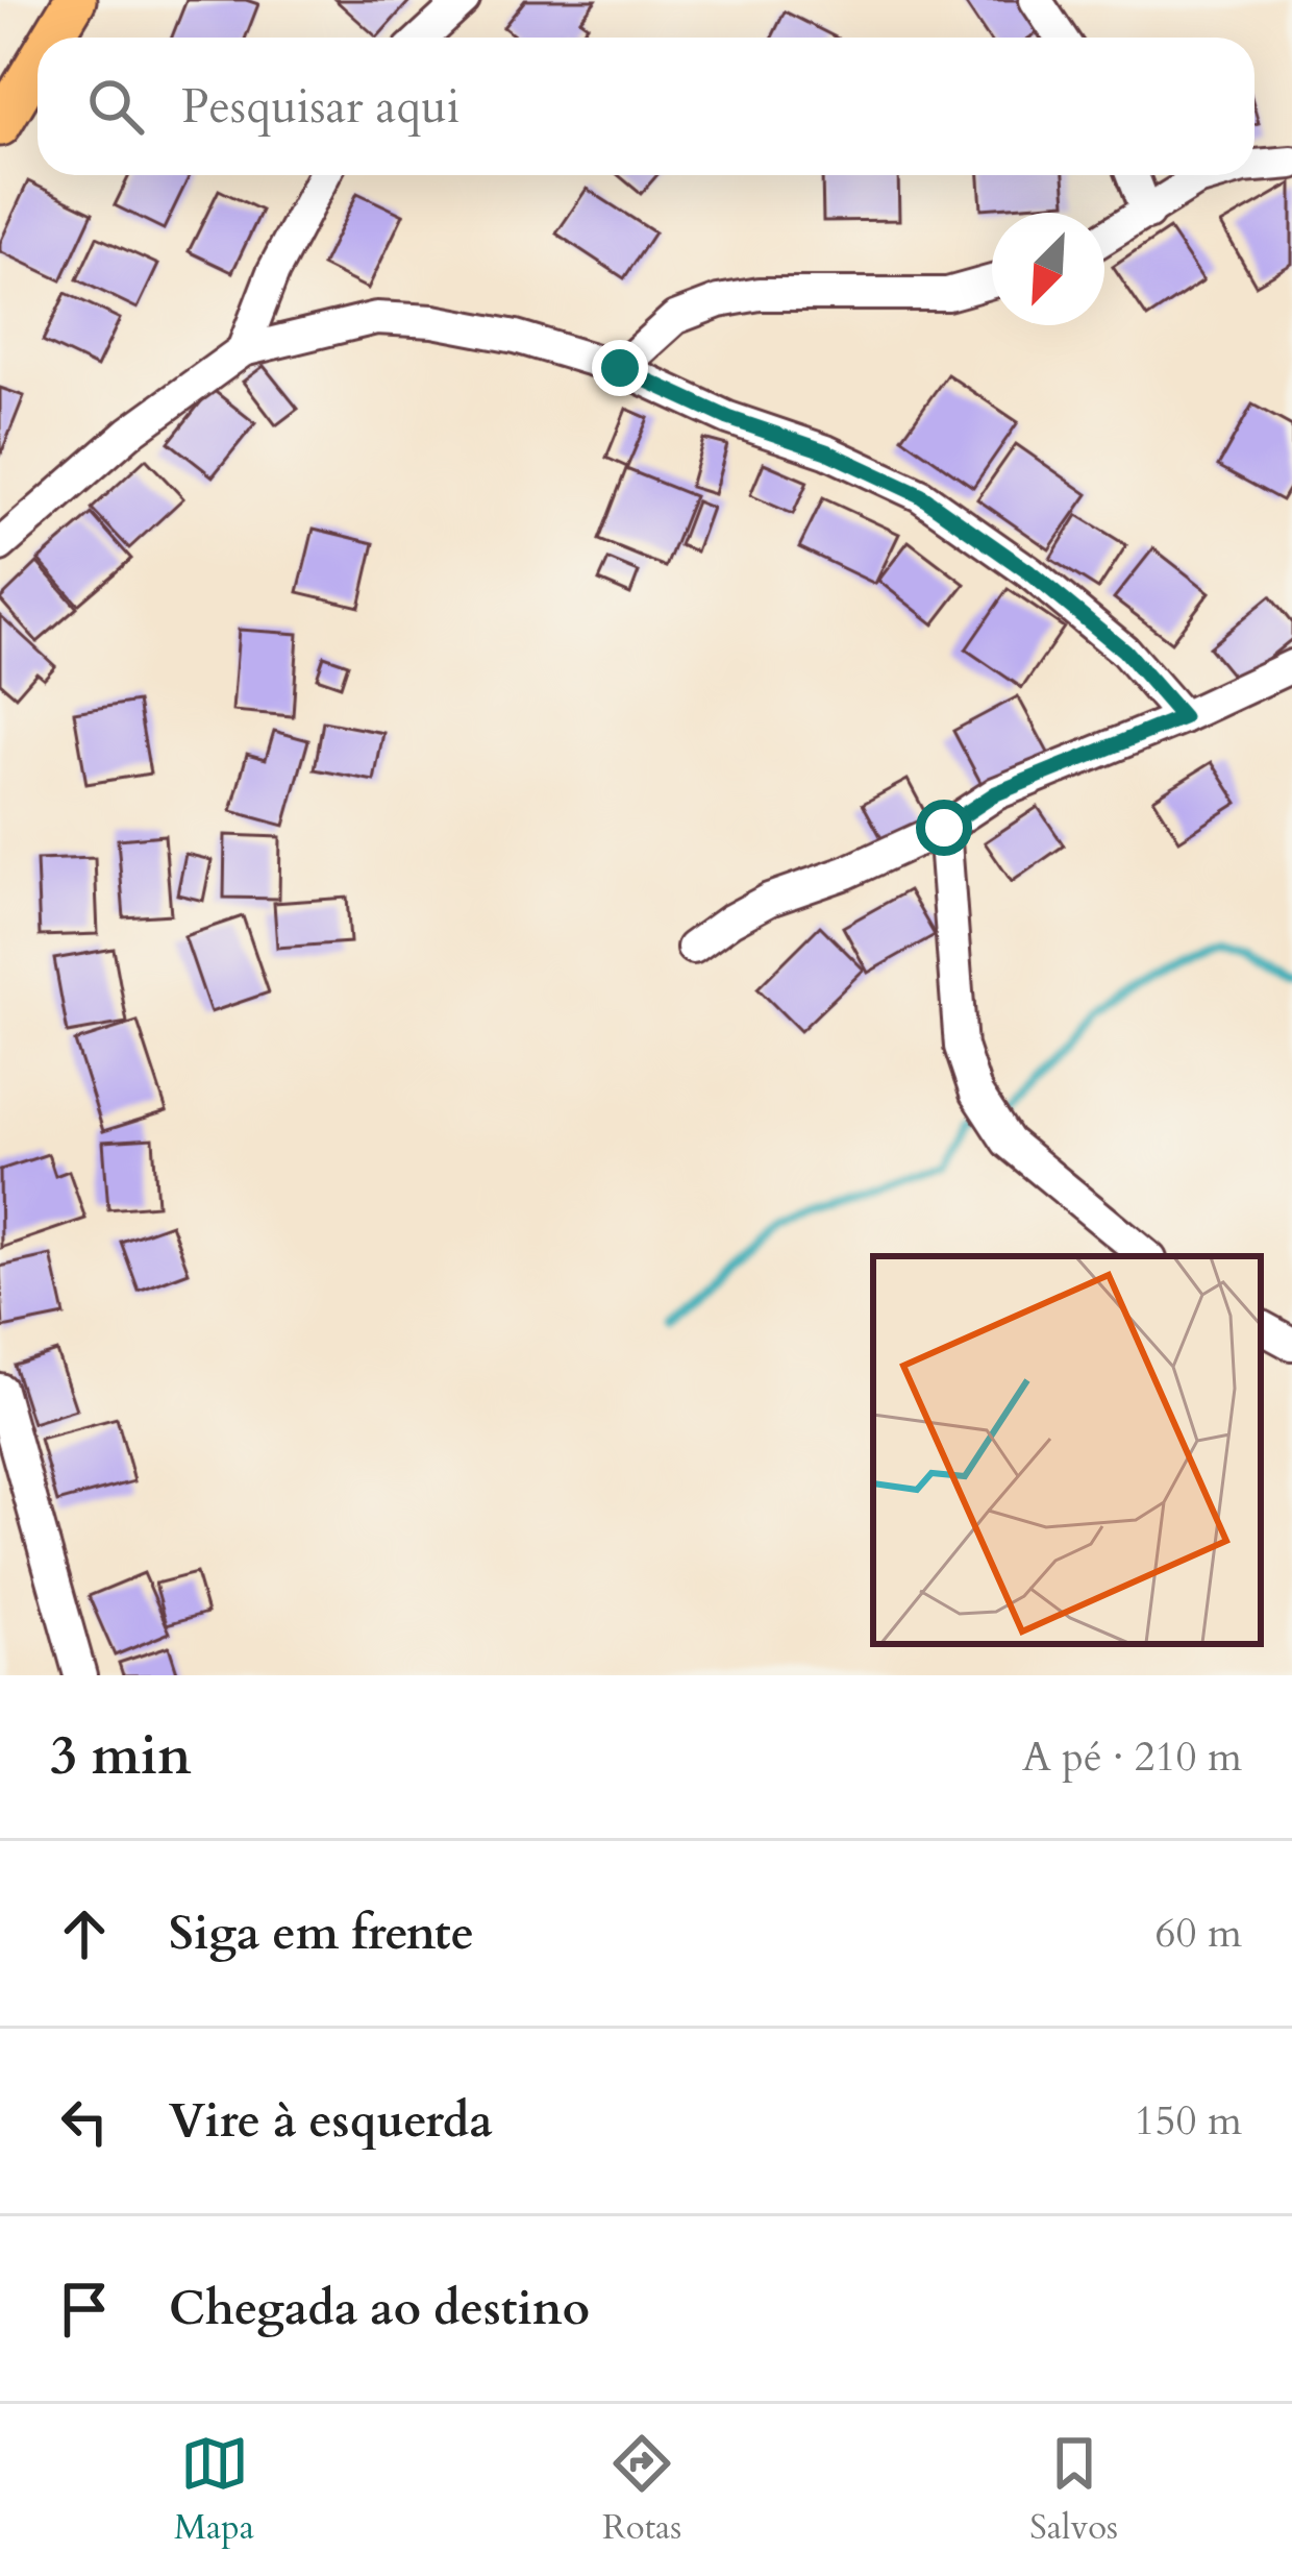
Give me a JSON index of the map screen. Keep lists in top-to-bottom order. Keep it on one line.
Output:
{"north":"bottom left","page":{"search":"Pesquisar aqui","heading":["3 min","A pé · 210 m"],"list":[["Siga em frente","60 m"],["Vire à esquerda","150 m"],"Chegada ao destino"],"nav":["Mapa","Rotas","Salvos"]}}
